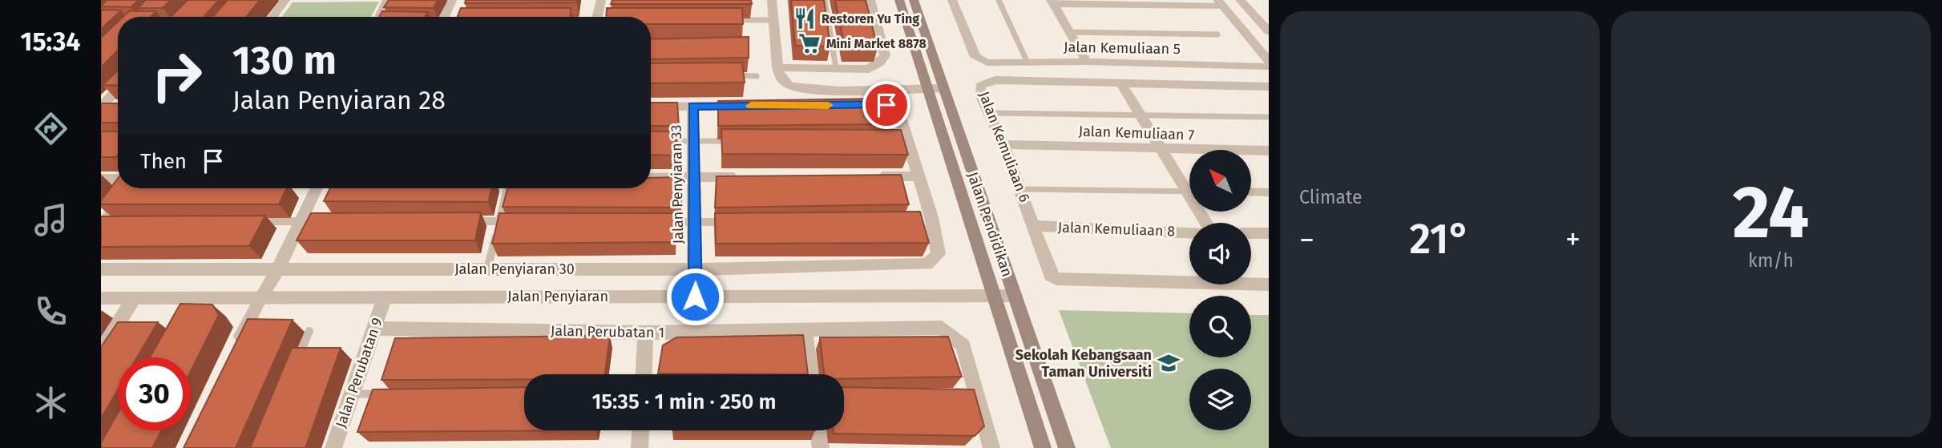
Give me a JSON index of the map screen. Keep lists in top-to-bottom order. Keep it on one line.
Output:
{"streets":{"main road":["Jalan Pendidikan"],"street":["Jalan Kemuliaan 5","Jalan Kemuliaan 7","Jalan Kemuliaan 6","Jalan Penyiaran 33","Jalan Kemuliaan 8","Jalan Penyiaran 30","Jalan Penyiaran","Jalan Perubatan 1","Jalan Perubatan 9"]},"crossings":[["Jalan Kemuliaan 7","Jalan Kemuliaan 6"],["Jalan Kemuliaan 6","Jalan Kemuliaan 8"],["Jalan Penyiaran 33","Jalan Penyiaran 30"],["Jalan Penyiaran 33","Jalan Penyiaran"],["Jalan Pendidikan","Jalan Penyiaran"],["Jalan Penyiaran","Jalan Perubatan 9"],["Jalan Perubatan 1","Jalan Perubatan 9"]],"places":{"restaurant":["Restoren Yu Ting"],"supermarket":["Mini Market 8878"],"school or university":["Sekolah Kebangsaan Taman Universiti"]},"north":"top left","page":{"tabs":"15:34","tile":["Climate",["24","km/h"]],"turn":["130 m","Jalan Penyiaran 28"],"then":"Then","heat":["−","21°","+"],"limit":"30","trip":"15:35 · 1 min · 250 m"}}
